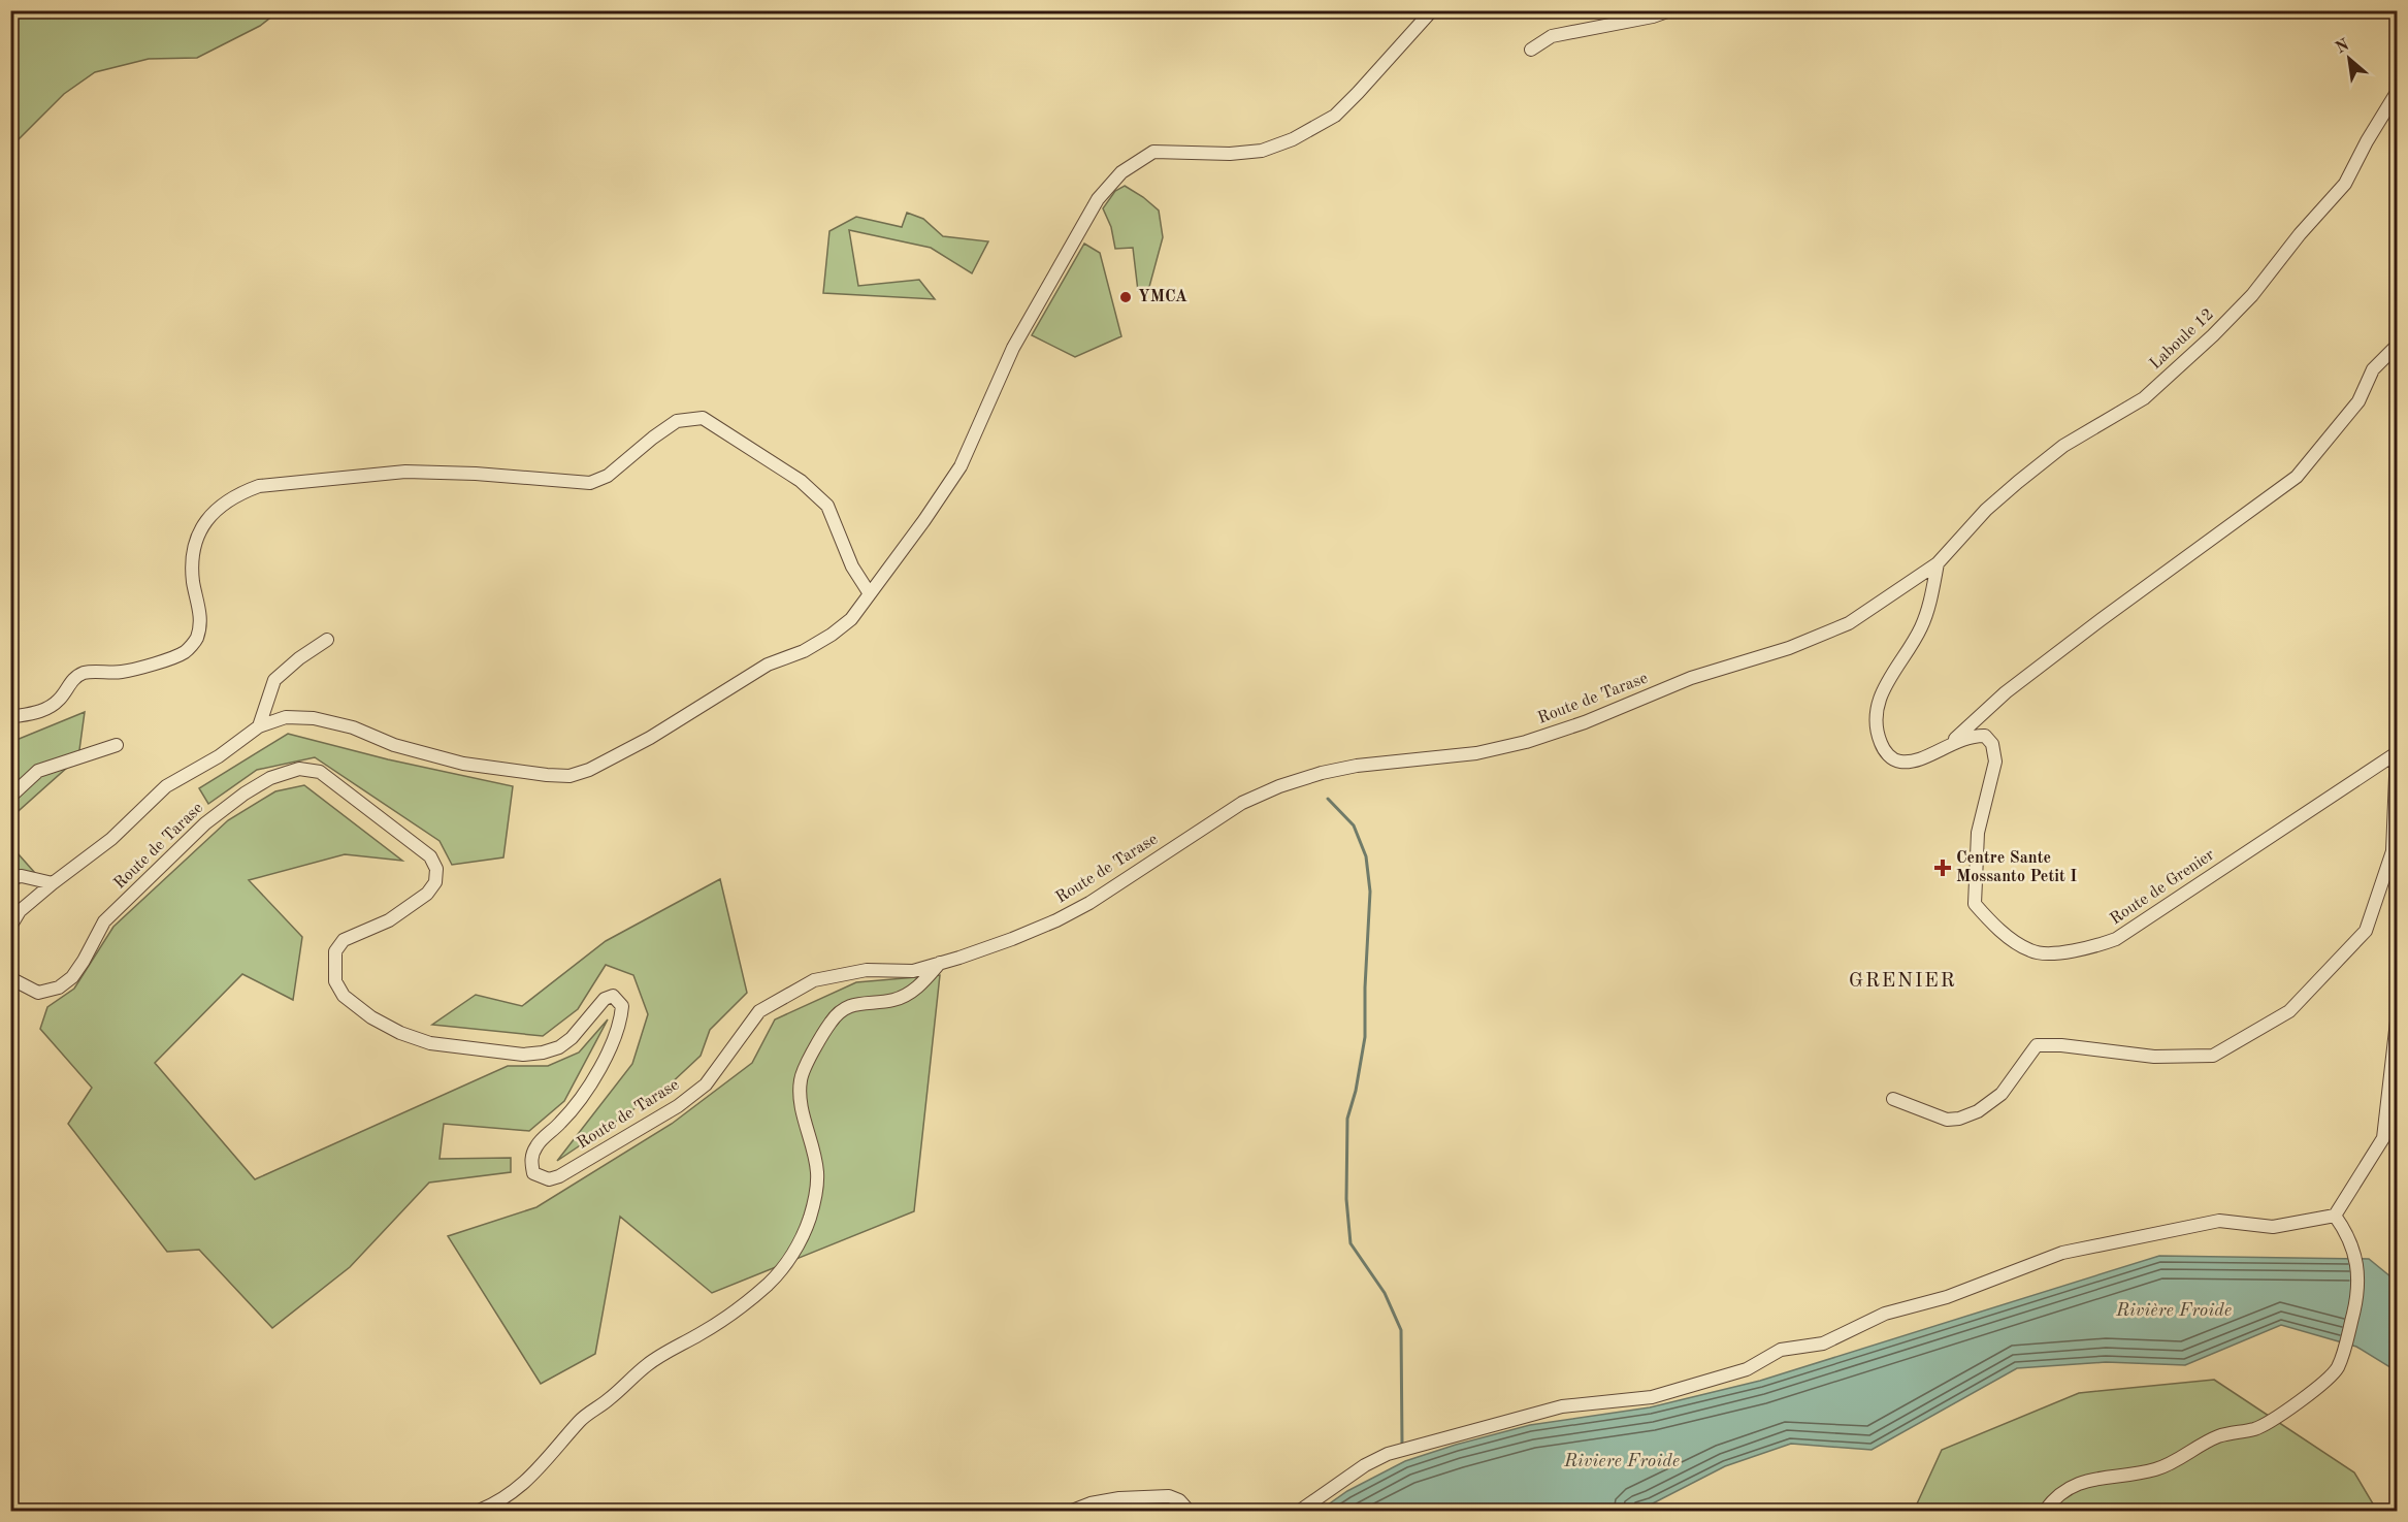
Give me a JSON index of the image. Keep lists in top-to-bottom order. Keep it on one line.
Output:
{"streets":{"street":["Laboule 12","Route de Tarase","Route de Grenier"]},"crossings":[["Laboule 12","Route de Tarase"],["Laboule 12","Route de Grenier"],["Route de Tarase","Route de Grenier"]],"districts":["GRENIER"],"water":["Rivière Froide","Riviere Froide"],"places":{"other":["YMCA"],"health":["Centre Sante Mossanto Petit I"]},"north":"top left"}
